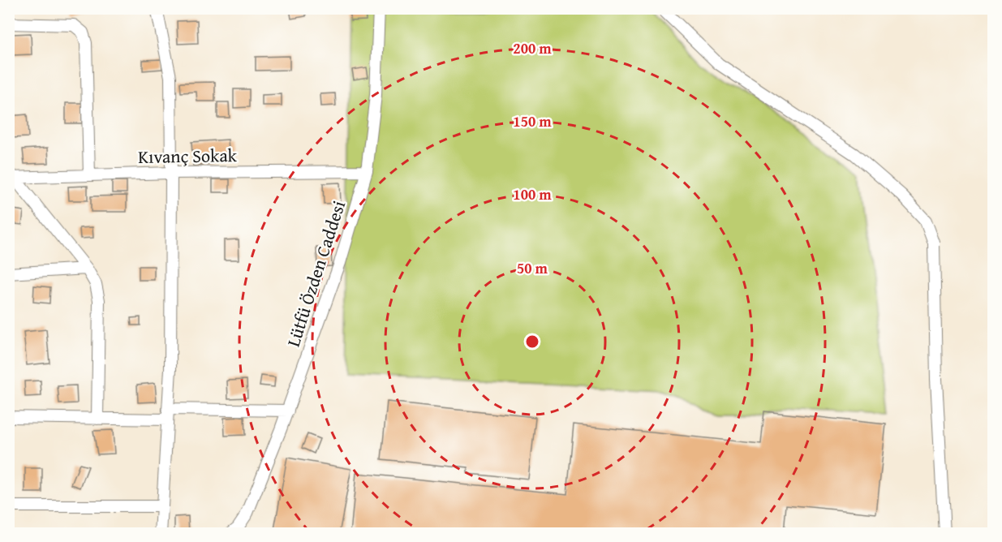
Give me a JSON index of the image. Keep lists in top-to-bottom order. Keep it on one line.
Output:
{"streets":{"street":["Kıvanç Sokak","Lütfü Özden Caddesi"]},"crossings":[["Kıvanç Sokak","Lütfü Özden Caddesi"]],"rings":["200 m","150 m","100 m","50 m"]}
